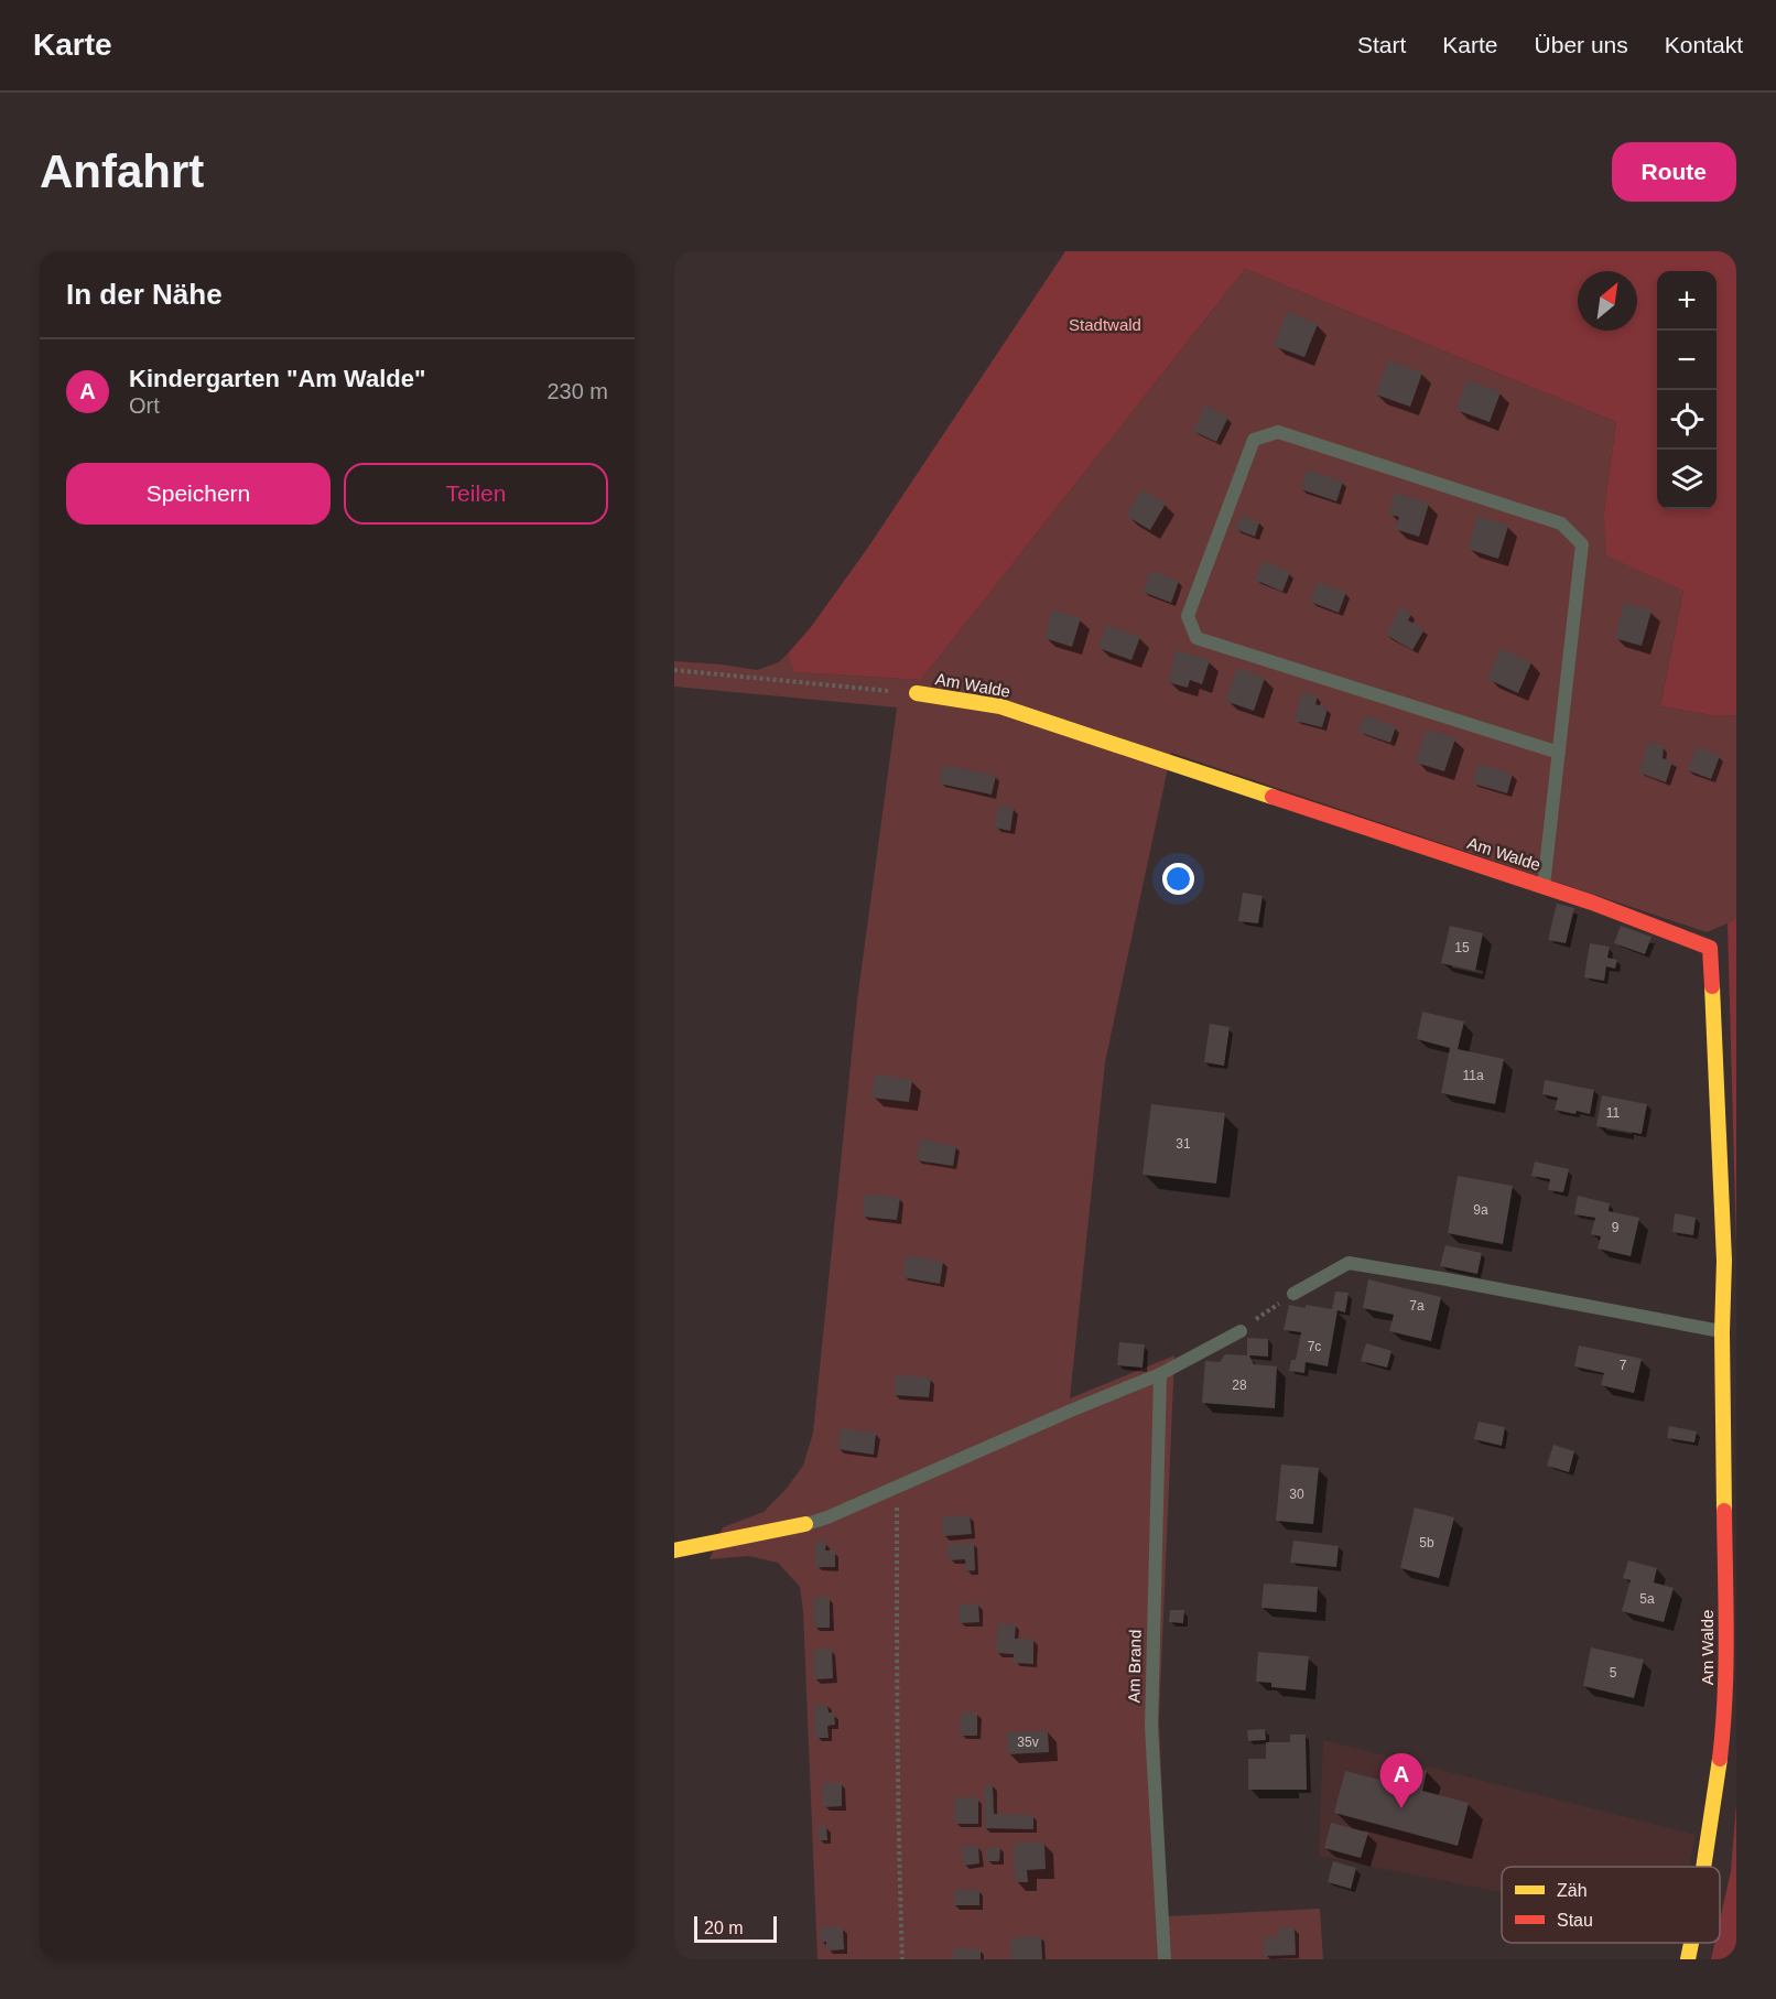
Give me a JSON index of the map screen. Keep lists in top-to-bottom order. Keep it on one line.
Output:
{"streets":{"street":["Am Walde"],"lane":["Am Brand"]},"parks":["Stadtwald"],"house_numbers":["15","11a","11","31","9a","9","7a","7c","7","28","30","5b","5a","5","35v"],"legend":["Zäh","Stau"],"scale_bar":"20 m","north":"top right","page":{"header":"Karte","nav":["Start","Karte","Über uns","Kontakt"],"buttons":["Route",["Speichern","Teilen"]],"title":"Anfahrt","heading":"In der Nähe","map_buttons":["+","−"],"list":[{"mark":"A","name":"Kindergarten \"Am Walde\"","note":"Ort","value":"230 m"}],"pins":"A","scale":"20 m"}}
